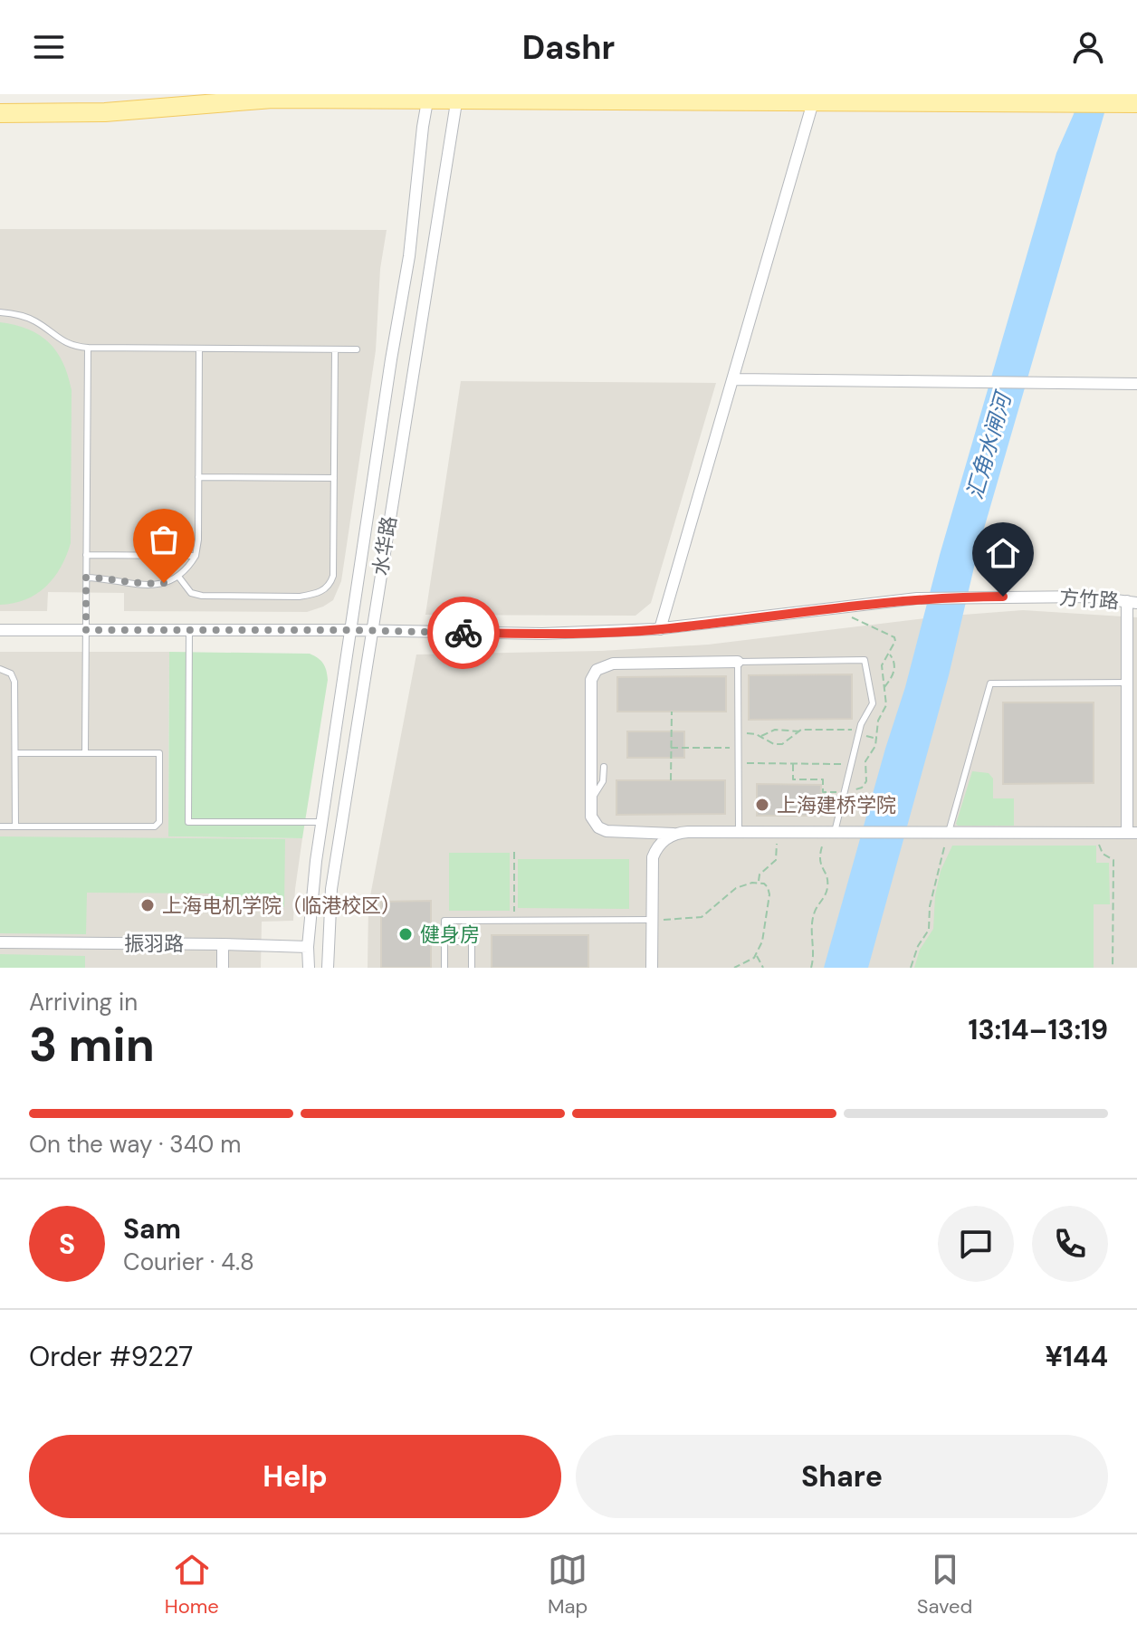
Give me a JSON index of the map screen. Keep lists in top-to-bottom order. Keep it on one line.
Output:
{"streets":{"street":["水华路","方竹路","振羽路"]},"crossings":[["水华路","方竹路"],["水华路","振羽路"]],"water":["汇角水闸河"],"places":["上海建桥学院","上海电机学院（临港校区）","健身房"],"page":{"header":"Dashr","heading":["3 min","Arriving in","13:14–13:19"],"panel":["Sam","Courier · 4.8","Order #9227","¥144"],"bar":"On the way · 340 m","round":"S","buttons":["Help","Share"],"tabs":["Home","Map","Saved"]}}
